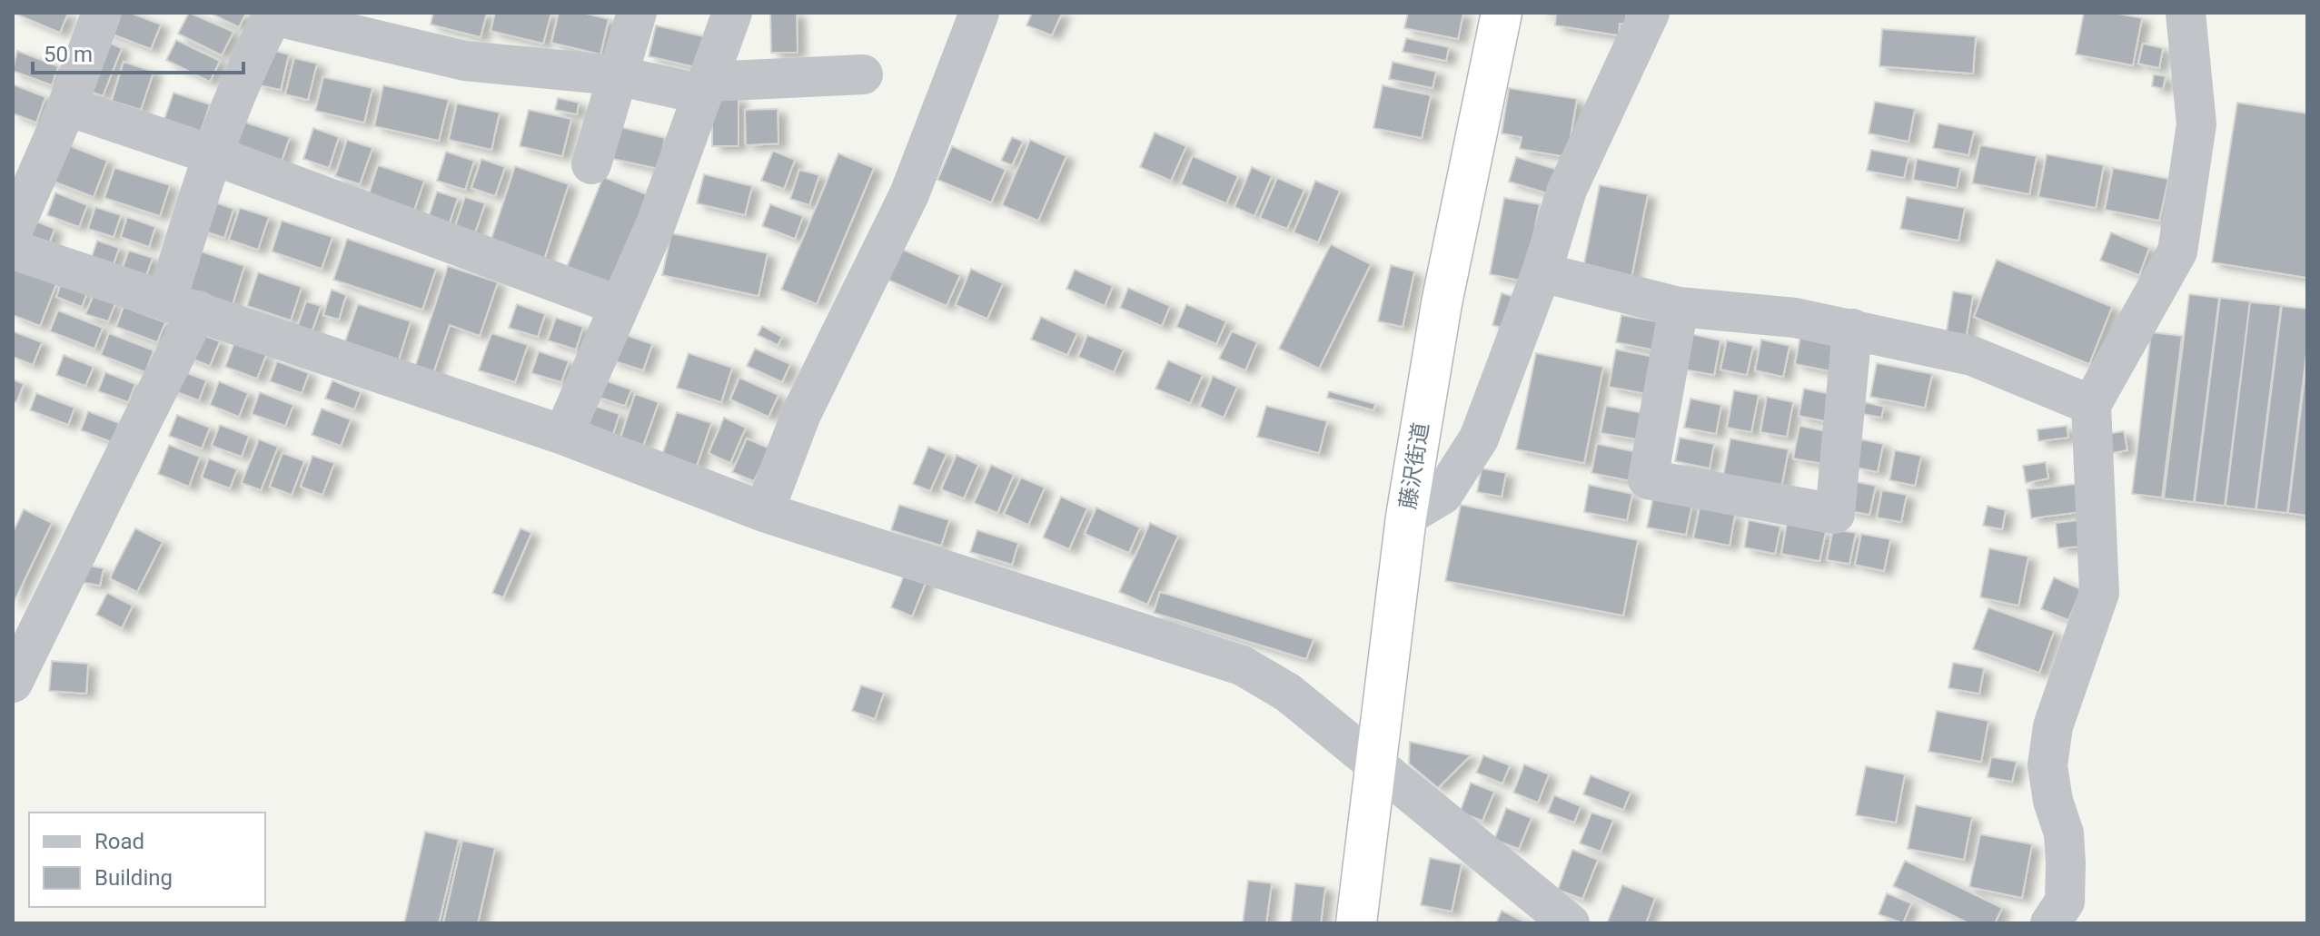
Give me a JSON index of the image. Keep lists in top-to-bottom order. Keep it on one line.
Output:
{"streets":{"highway":["藤沢街道"]},"legend":["Road","Building"],"scale_bar":"50 m"}
